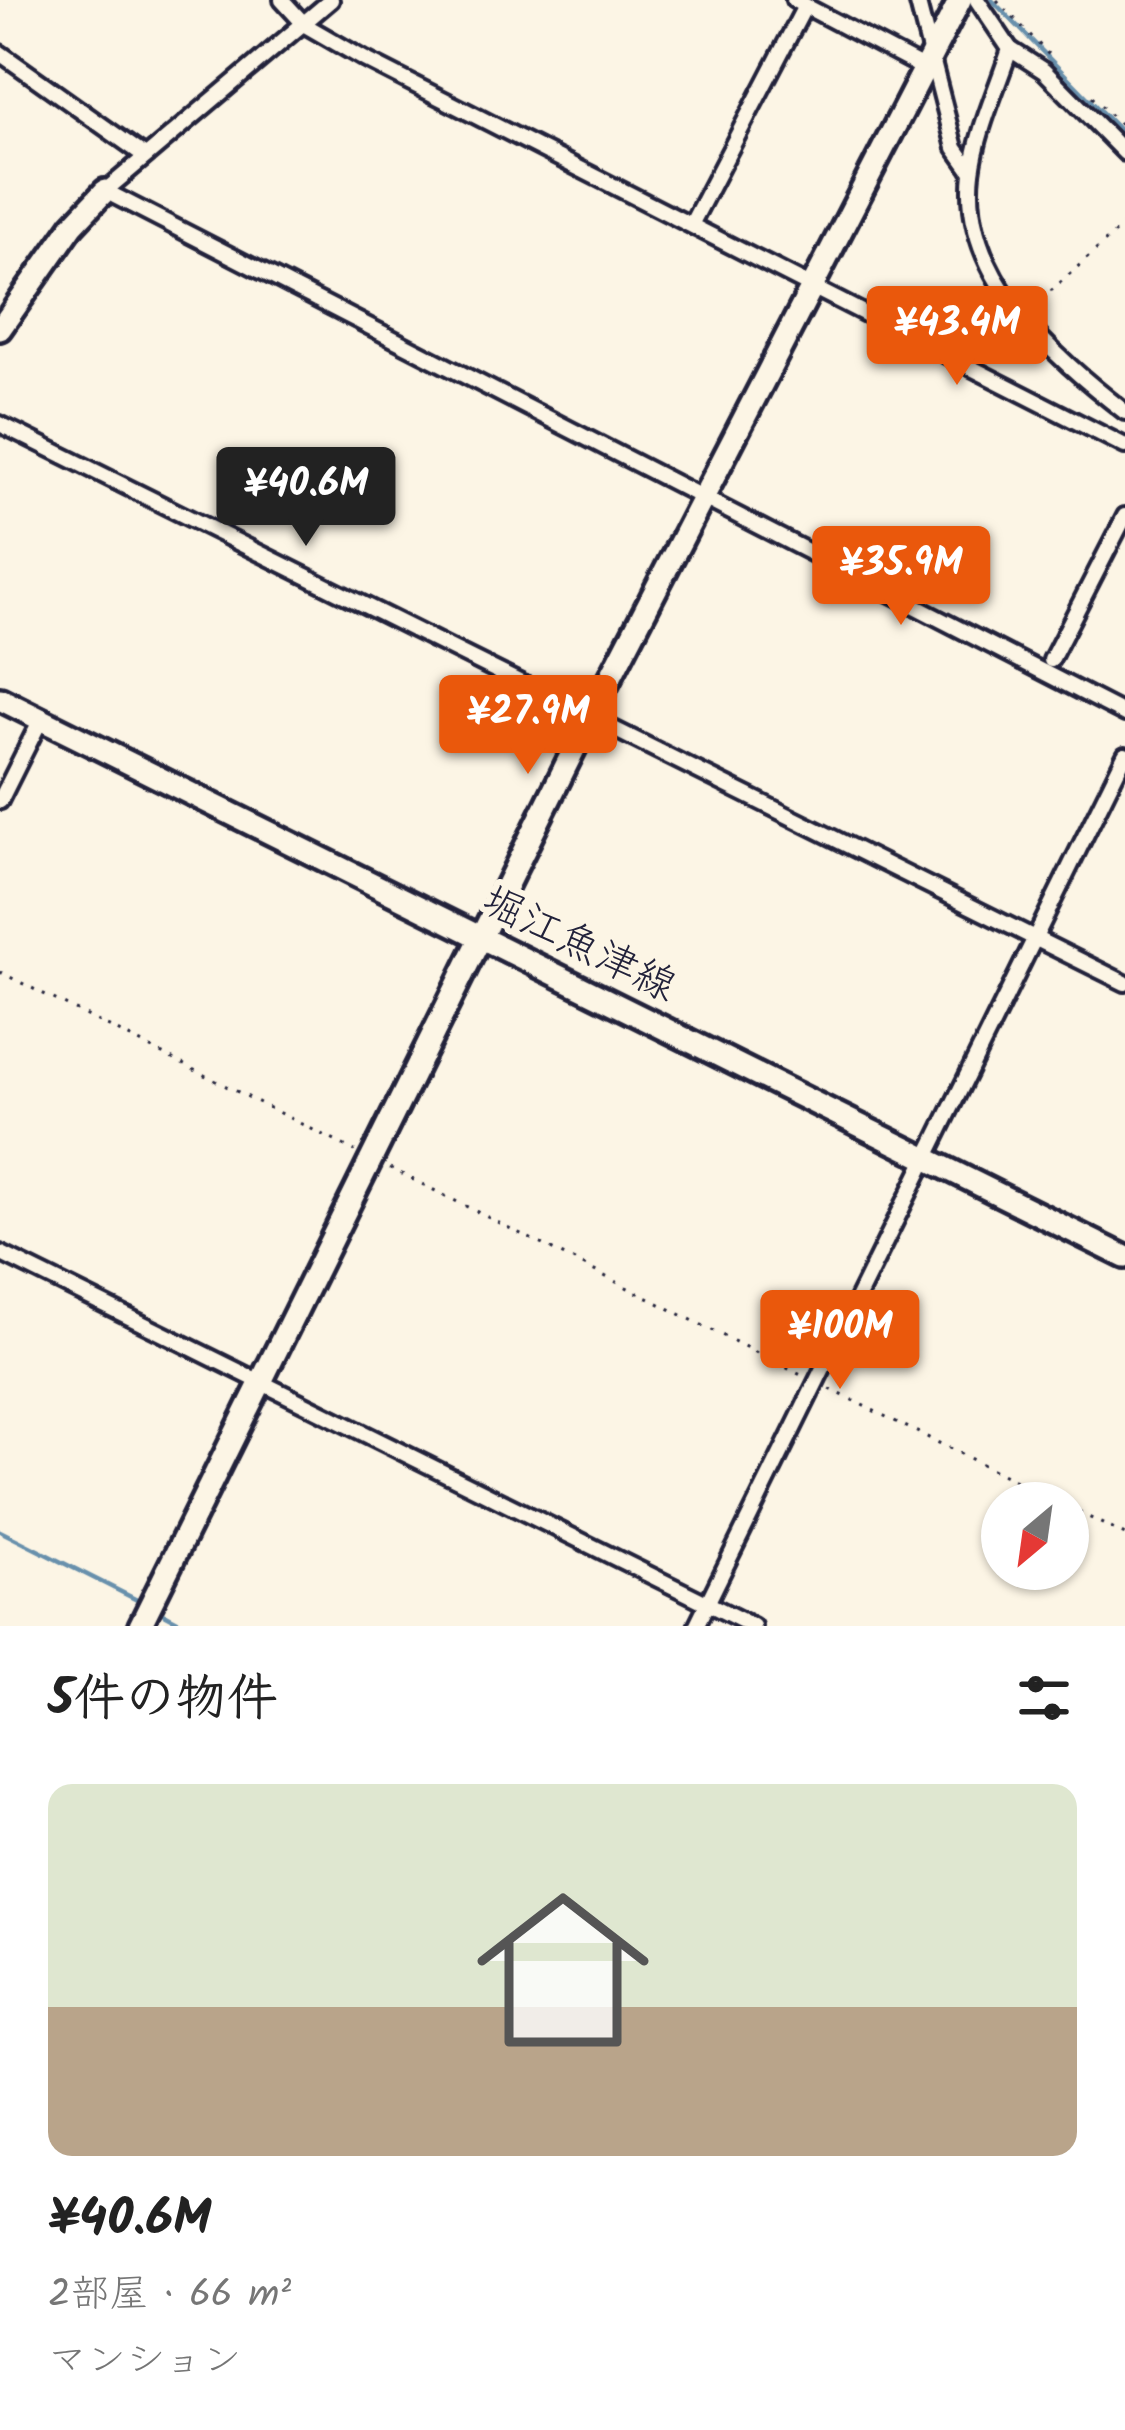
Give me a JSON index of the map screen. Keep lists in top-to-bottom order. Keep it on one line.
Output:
{"streets":{"street":["堀江魚津線"]},"north":"bottom left","page":{"price":["¥43.4M","¥40.6M","¥35.9M","¥27.9M","¥100M"],"heading":"5件の物件","list":[{"name":"¥40.6M","note":"2部屋 · 66 m² · マンション"}]}}
